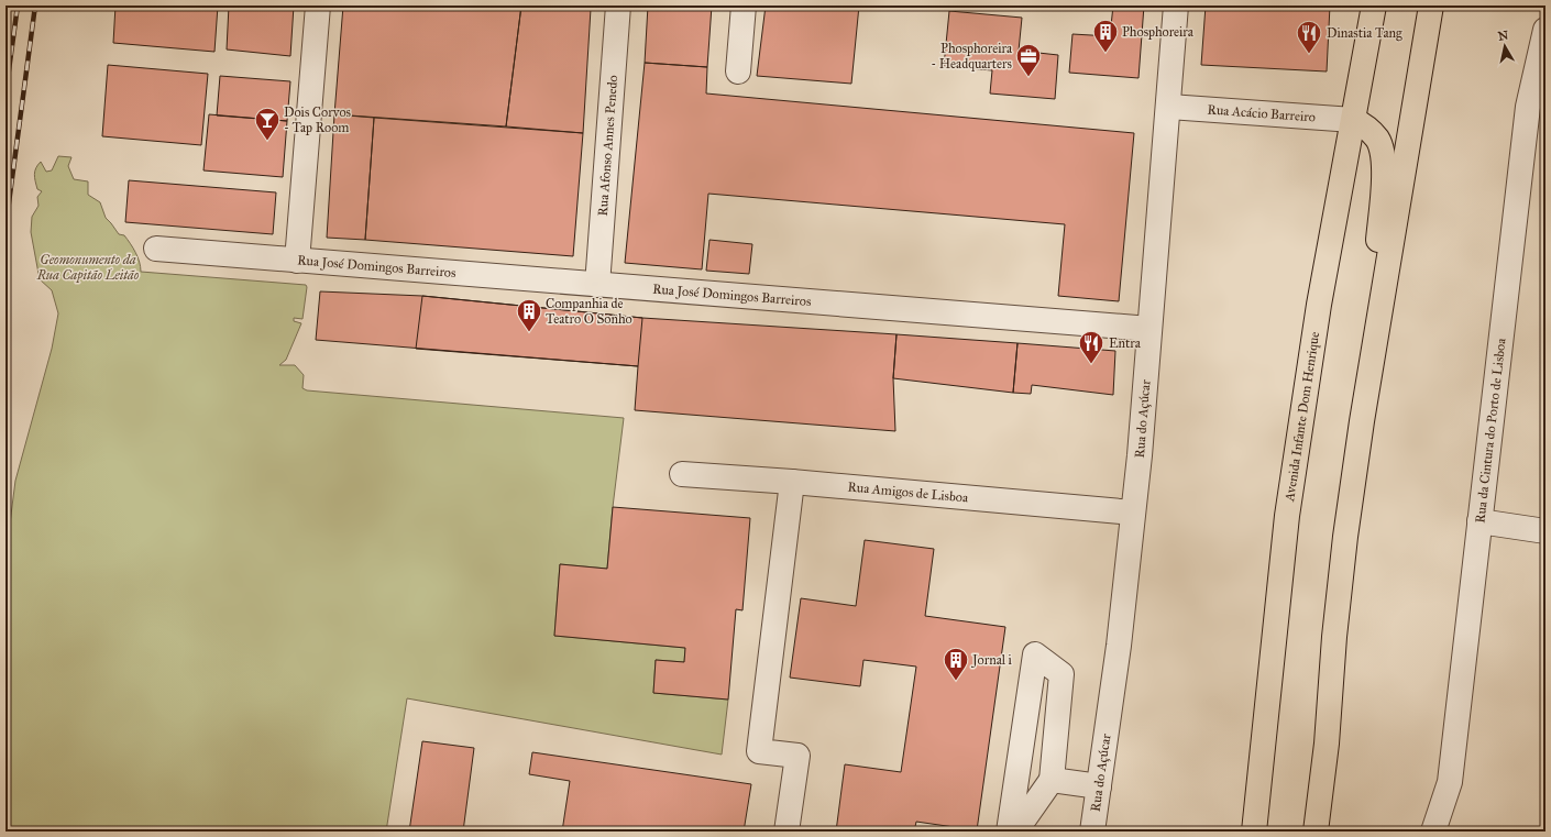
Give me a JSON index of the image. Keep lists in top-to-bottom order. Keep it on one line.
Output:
{"streets":{"main road":["Avenida Infante Dom Henrique"],"street":["Rua Acácio Barreiro","Rua Afonso Annes Penedo","Rua José Domingos Barreiros","Rua do Açúcar","Rua da Cintura do Porto de Lisboa","Rua Amigos de Lisboa"]},"crossings":[["Rua Acácio Barreiro","Avenida Infante Dom Henrique"],["Rua Acácio Barreiro","Rua do Açúcar"],["Rua Afonso Annes Penedo","Rua José Domingos Barreiros"],["Rua José Domingos Barreiros","Rua do Açúcar"],["Rua do Açúcar","Rua Amigos de Lisboa"]],"parks":["Geomonumento da Rua Capitão Leitão"],"places":{"building":["Phosphoreira","Companhia de Teatro O Sonho","Jornal i"],"restaurant":["Dinastia Tang","Entra"],"office":["Phosphoreira - Headquarters"],"bar":["Dois Corvos - Tap Room"]},"north":"top"}
